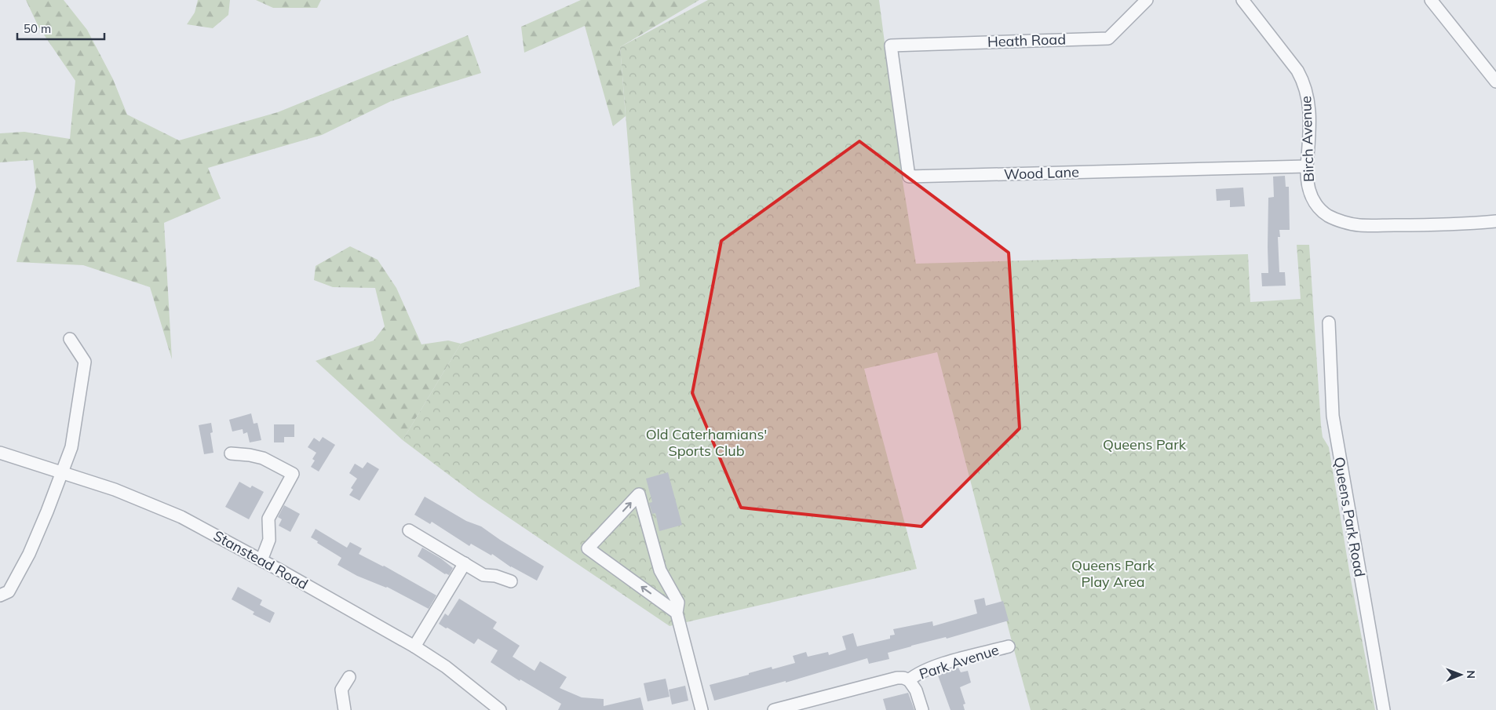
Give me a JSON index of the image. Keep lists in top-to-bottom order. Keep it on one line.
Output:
{"streets":{"street":["Heath Road","Birch Avenue","Wood Lane","Queens Park Road","Stanstead Road","Park Avenue"]},"crossings":[["Heath Road","Wood Lane"],["Birch Avenue","Wood Lane"]],"parks":["Old Caterhamians' Sports Club","Queens Park","Queens Park Play Area"],"scale_bar":"50 m","north":"right"}
